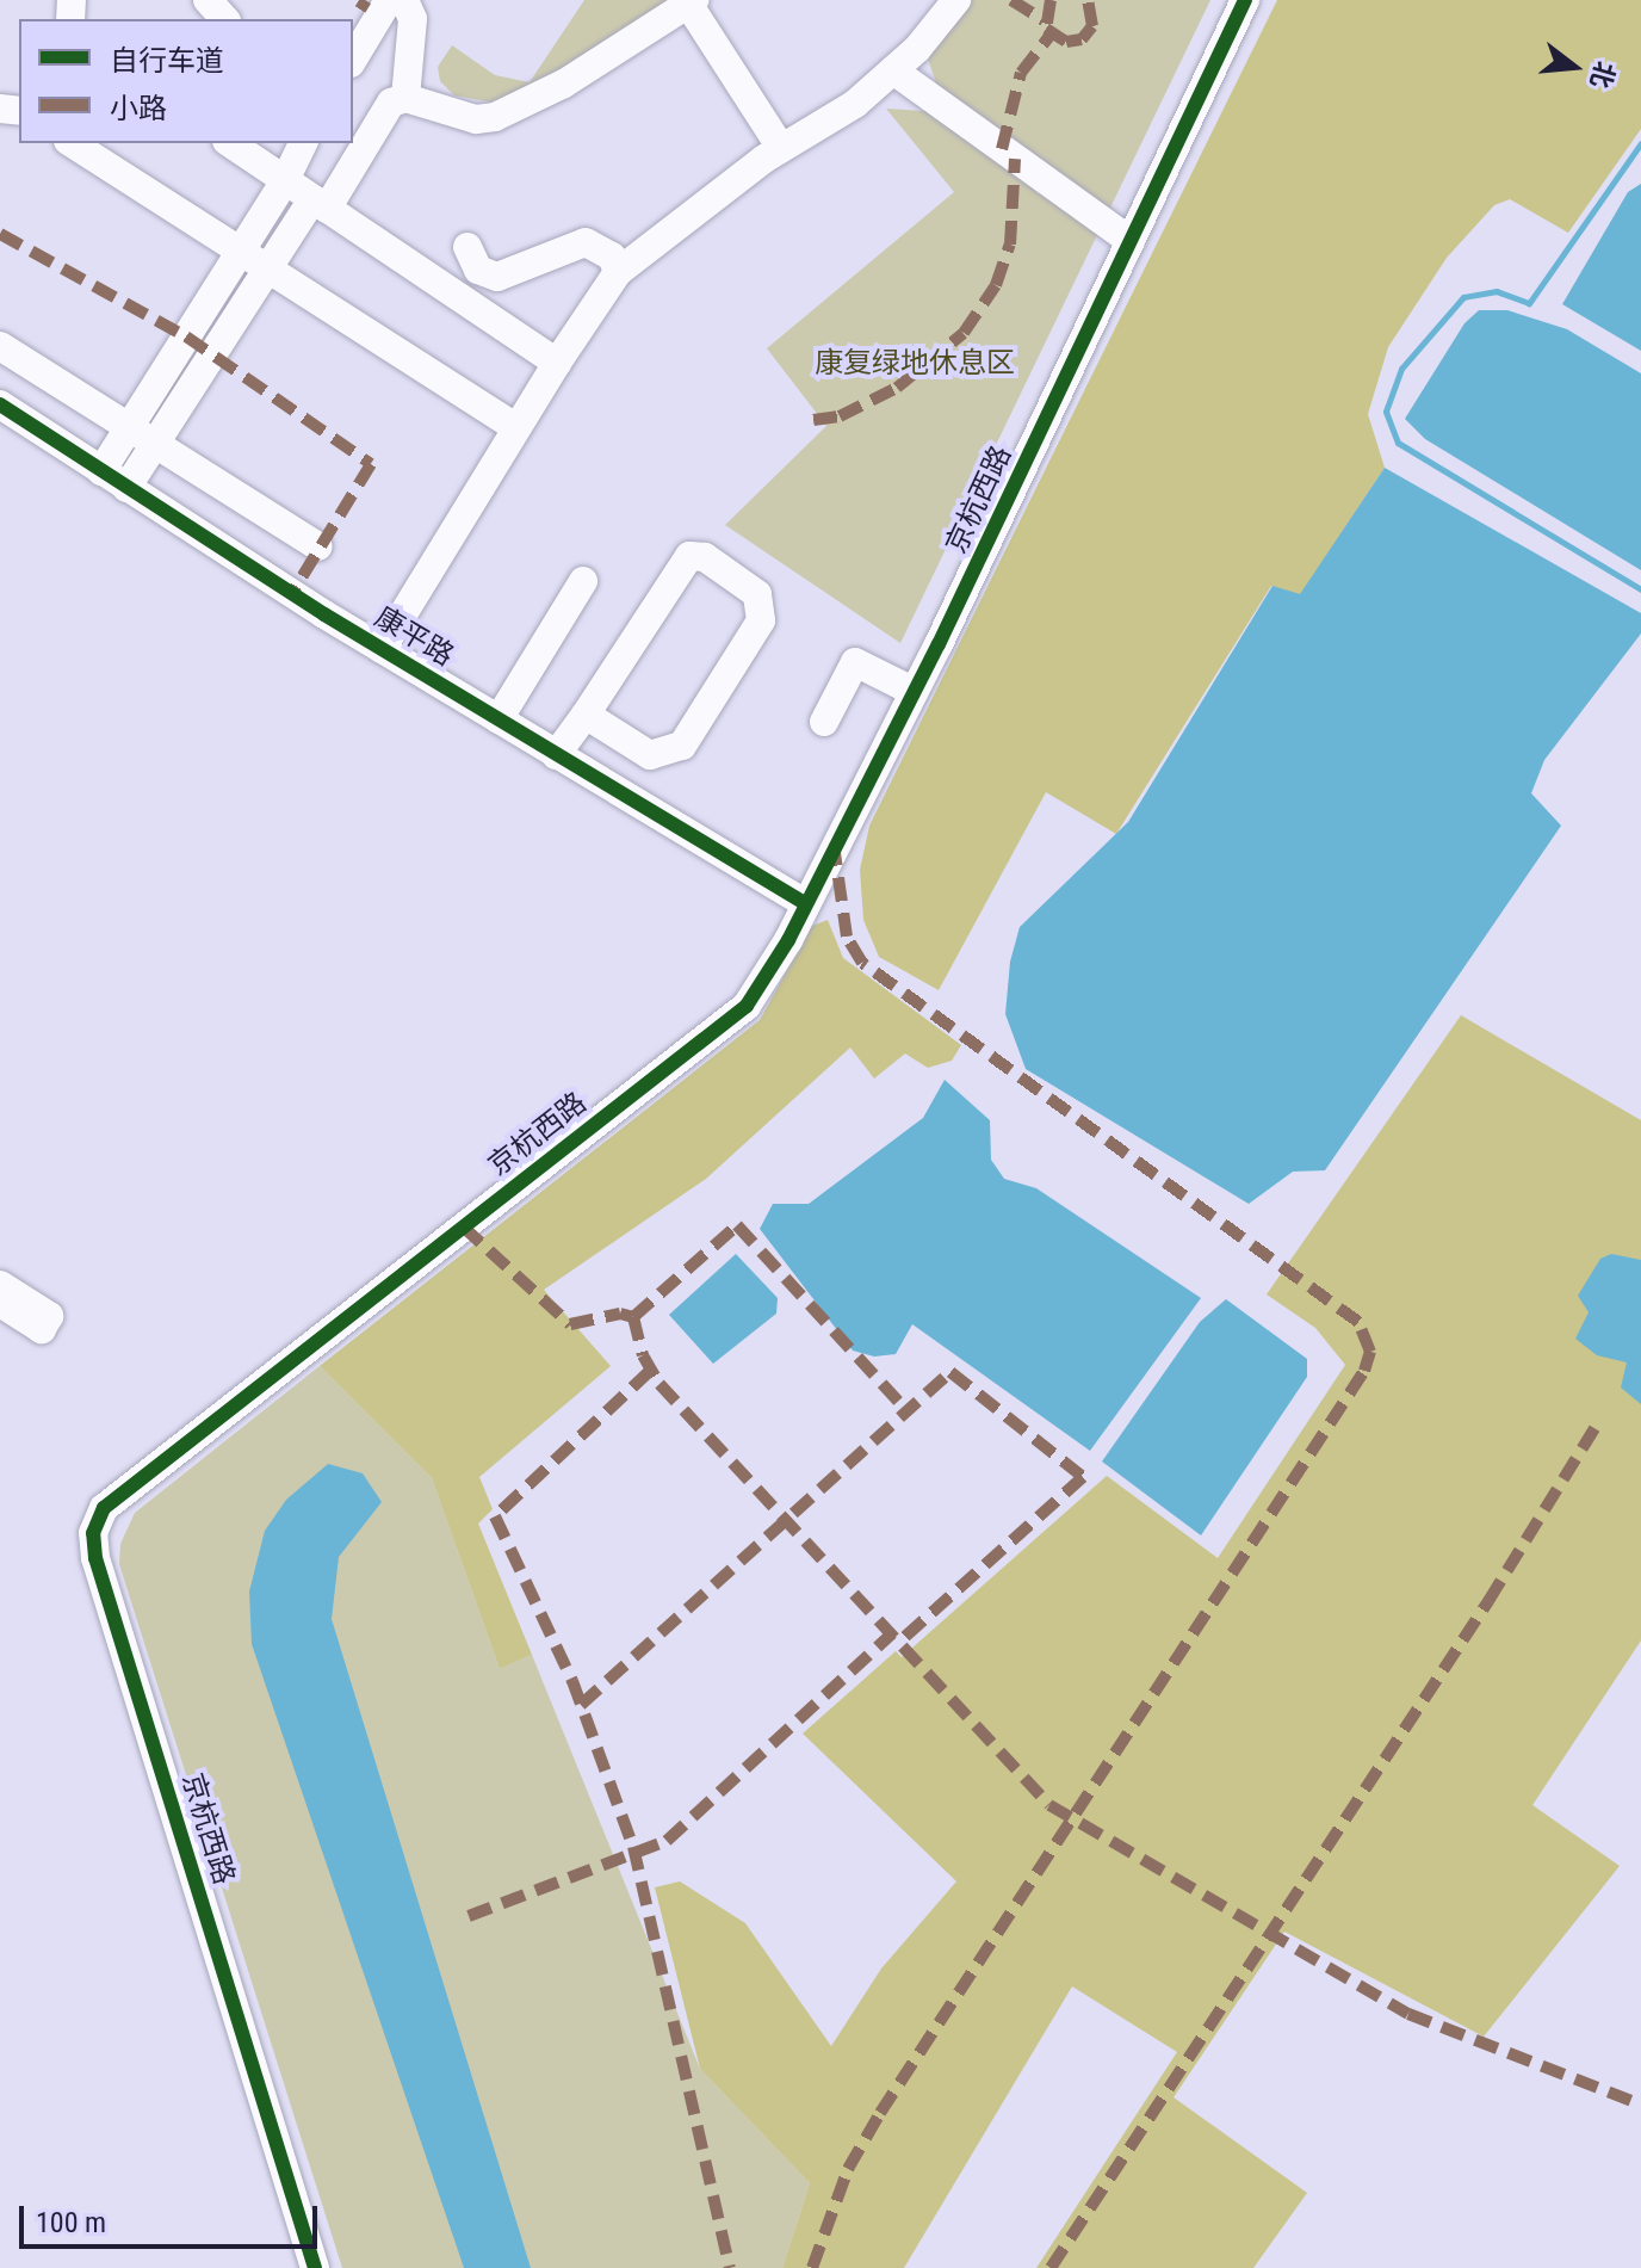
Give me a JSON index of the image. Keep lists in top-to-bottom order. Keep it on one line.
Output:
{"streets":{"street":["京杭西路","康平路"]},"crossings":[["京杭西路","康平路"]],"parks":["康复绿地休息区"],"legend":["自行车道","小路"],"scale_bar":"100 m","north":"right"}
